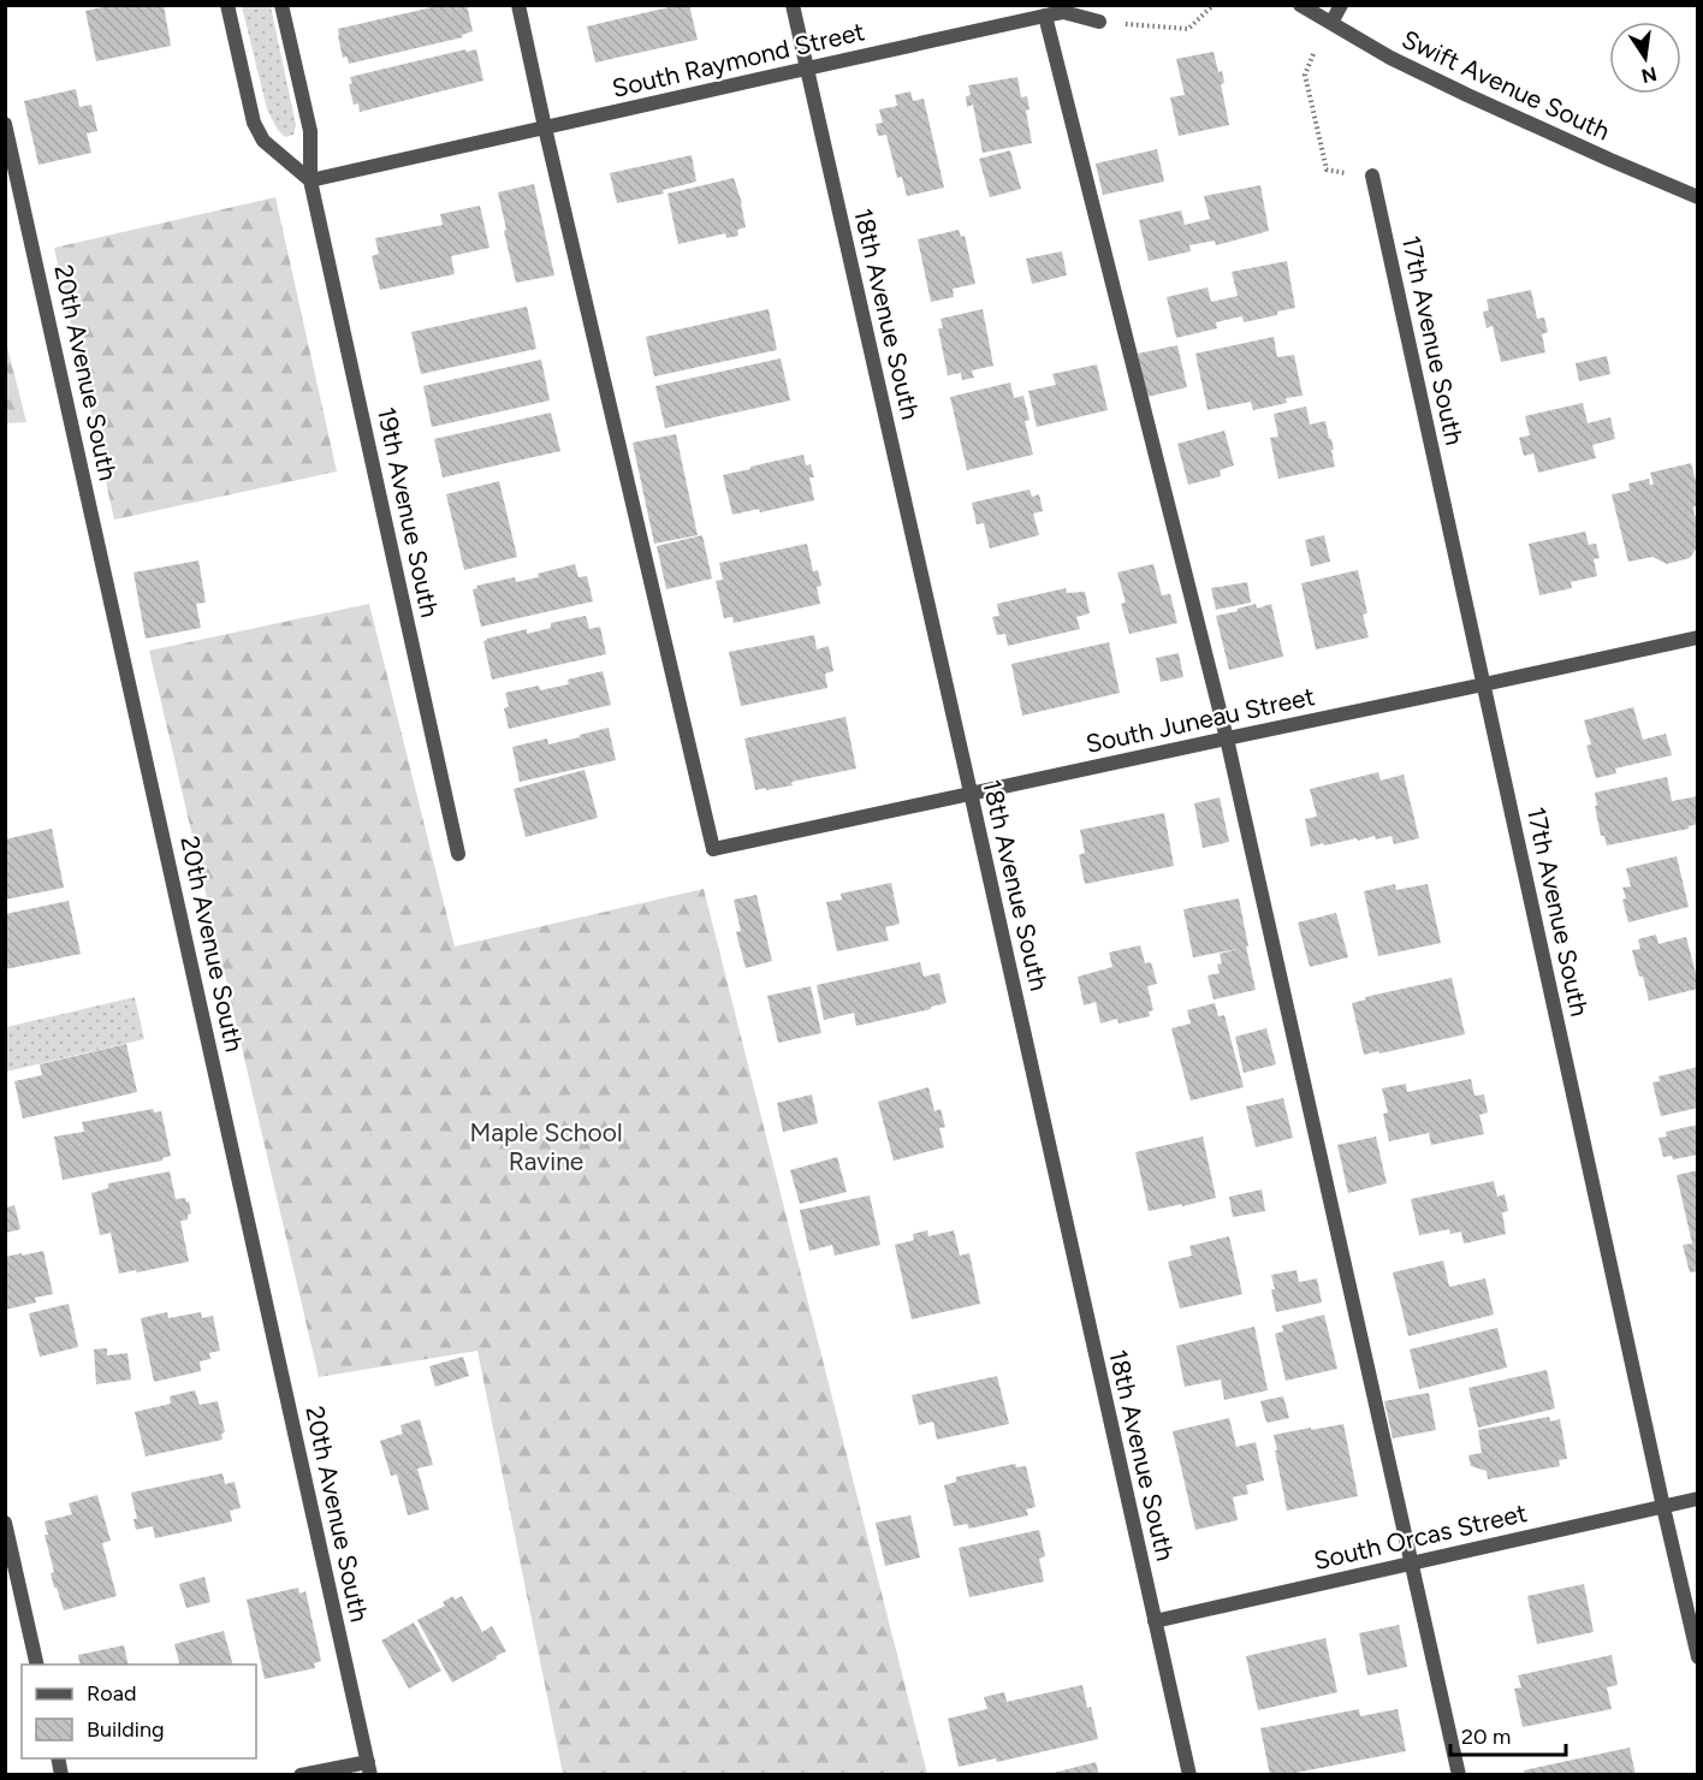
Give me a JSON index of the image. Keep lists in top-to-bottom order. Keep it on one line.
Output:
{"streets":{"street":["South Raymond Street","Swift Avenue South","18th Avenue South","17th Avenue South","20th Avenue South","19th Avenue South","South Juneau Street","South Orcas Street"]},"crossings":[["South Raymond Street","18th Avenue South"],["South Raymond Street","19th Avenue South"],["South Raymond Street","South Juneau Street"],["18th Avenue South","South Juneau Street"],["18th Avenue South","South Orcas Street"],["17th Avenue South","South Juneau Street"],["17th Avenue South","South Orcas Street"]],"parks":["Maple School Ravine"],"legend":["Road","Building"],"scale_bar":"20 m","north":"bottom"}
